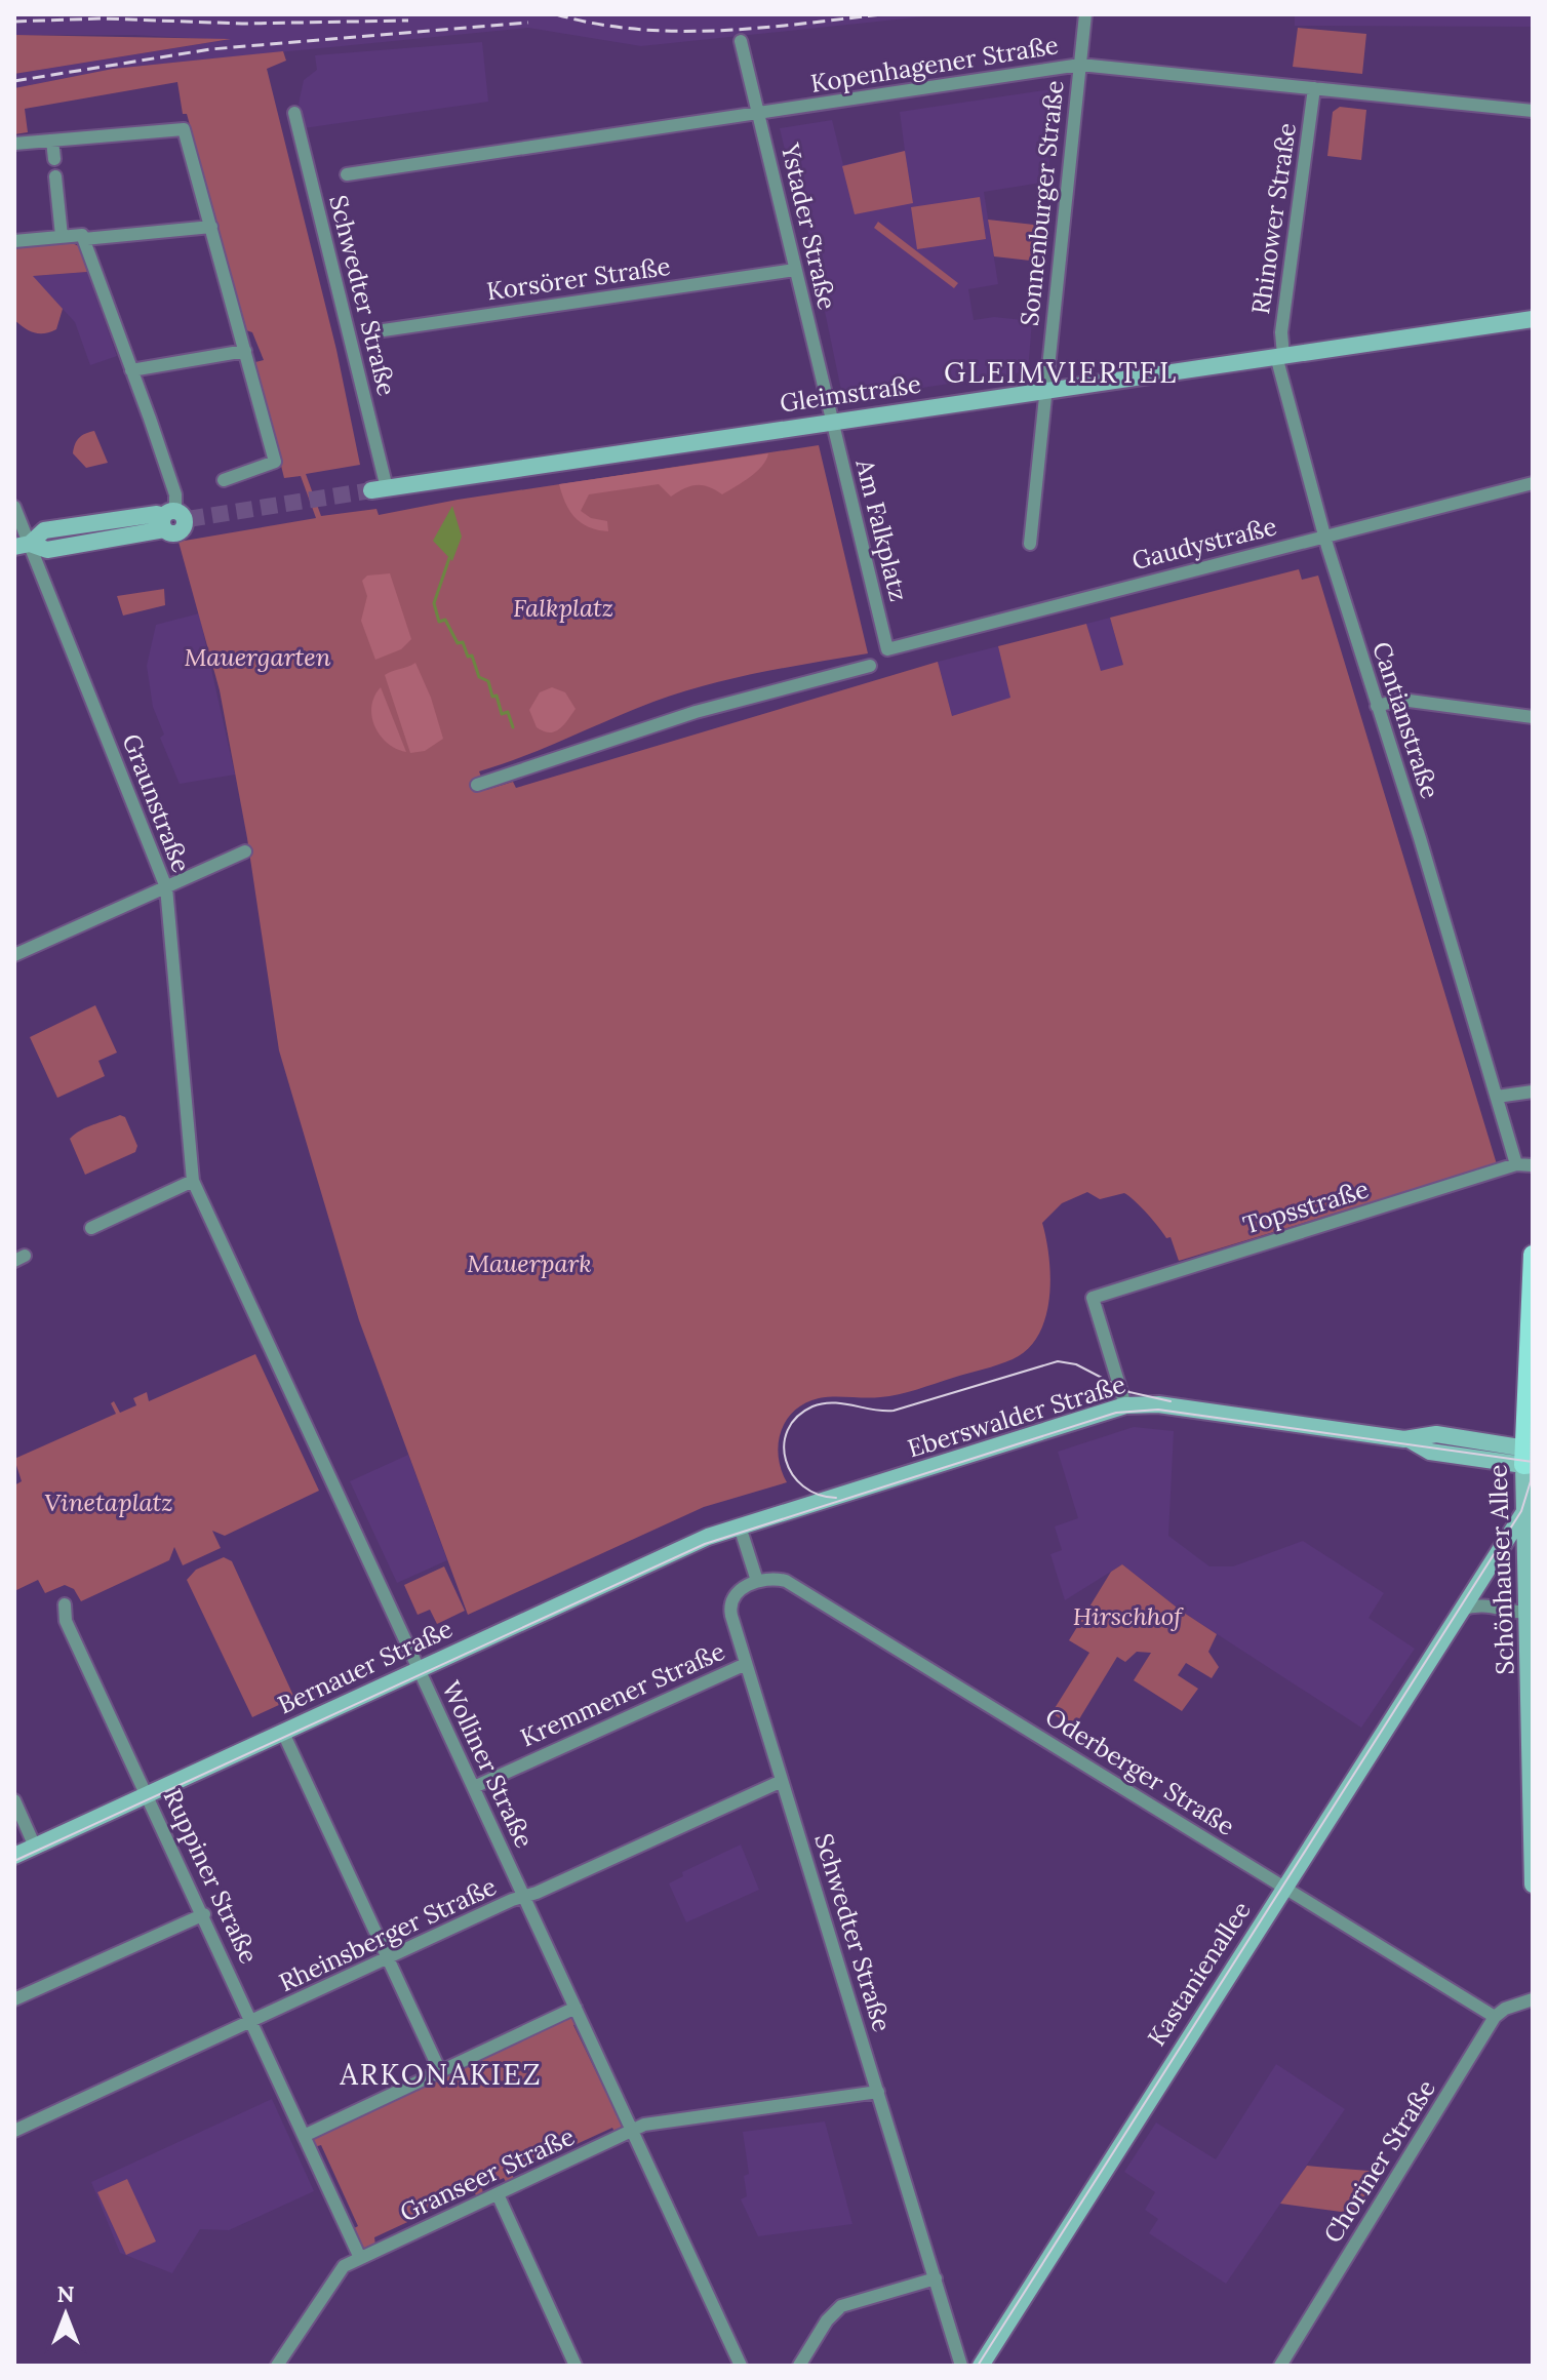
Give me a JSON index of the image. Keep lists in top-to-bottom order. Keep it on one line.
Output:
{"streets":{"main road":["Schönhauser Allee"],"street":["Kopenhagener Straße","Sonnenburger Straße","Rhinower Straße","Ystader Straße","Korsörer Straße","Schwedter Straße","Gleimstraße","Am Falkplatz","Gaudystraße","Cantianstraße","Graunstraße","Topsstraße","Eberswalder Straße","Bernauer Straße","Kremmener Straße","Wolliner Straße","Oderberger Straße","Ruppiner Straße","Rheinsberger Straße","Kastanienallee","Choriner Straße","Granseer Straße"]},"crossings":[["Kopenhagener Straße","Sonnenburger Straße"],["Kopenhagener Straße","Rhinower Straße"],["Kopenhagener Straße","Ystader Straße"],["Sonnenburger Straße","Gleimstraße"],["Rhinower Straße","Gleimstraße"],["Rhinower Straße","Cantianstraße"],["Ystader Straße","Korsörer Straße"],["Ystader Straße","Gleimstraße"],["Ystader Straße","Am Falkplatz"],["Schwedter Straße","Gleimstraße"],["Schwedter Straße","Kremmener Straße"],["Schwedter Straße","Oderberger Straße"],["Schwedter Straße","Rheinsberger Straße"],["Schwedter Straße","Granseer Straße"],["Gleimstraße","Am Falkplatz"],["Gleimstraße","Cantianstraße"],["Am Falkplatz","Gaudystraße"],["Gaudystraße","Cantianstraße"],["Cantianstraße","Topsstraße"],["Graunstraße","Wolliner Straße"],["Topsstraße","Eberswalder Straße"],["Eberswalder Straße","Schönhauser Allee"],["Eberswalder Straße","Bernauer Straße"],["Schönhauser Allee","Kastanienallee"],["Bernauer Straße","Wolliner Straße"],["Bernauer Straße","Ruppiner Straße"],["Kremmener Straße","Wolliner Straße"],["Wolliner Straße","Rheinsberger Straße"],["Wolliner Straße","Granseer Straße"],["Oderberger Straße","Kastanienallee"],["Oderberger Straße","Choriner Straße"],["Ruppiner Straße","Rheinsberger Straße"],["Ruppiner Straße","Granseer Straße"]],"districts":["GLEIMVIERTEL","ARKONAKIEZ"],"parks":["Falkplatz","Mauergarten","Mauerpark","Vinetaplatz","Hirschhof"],"north":"top"}
